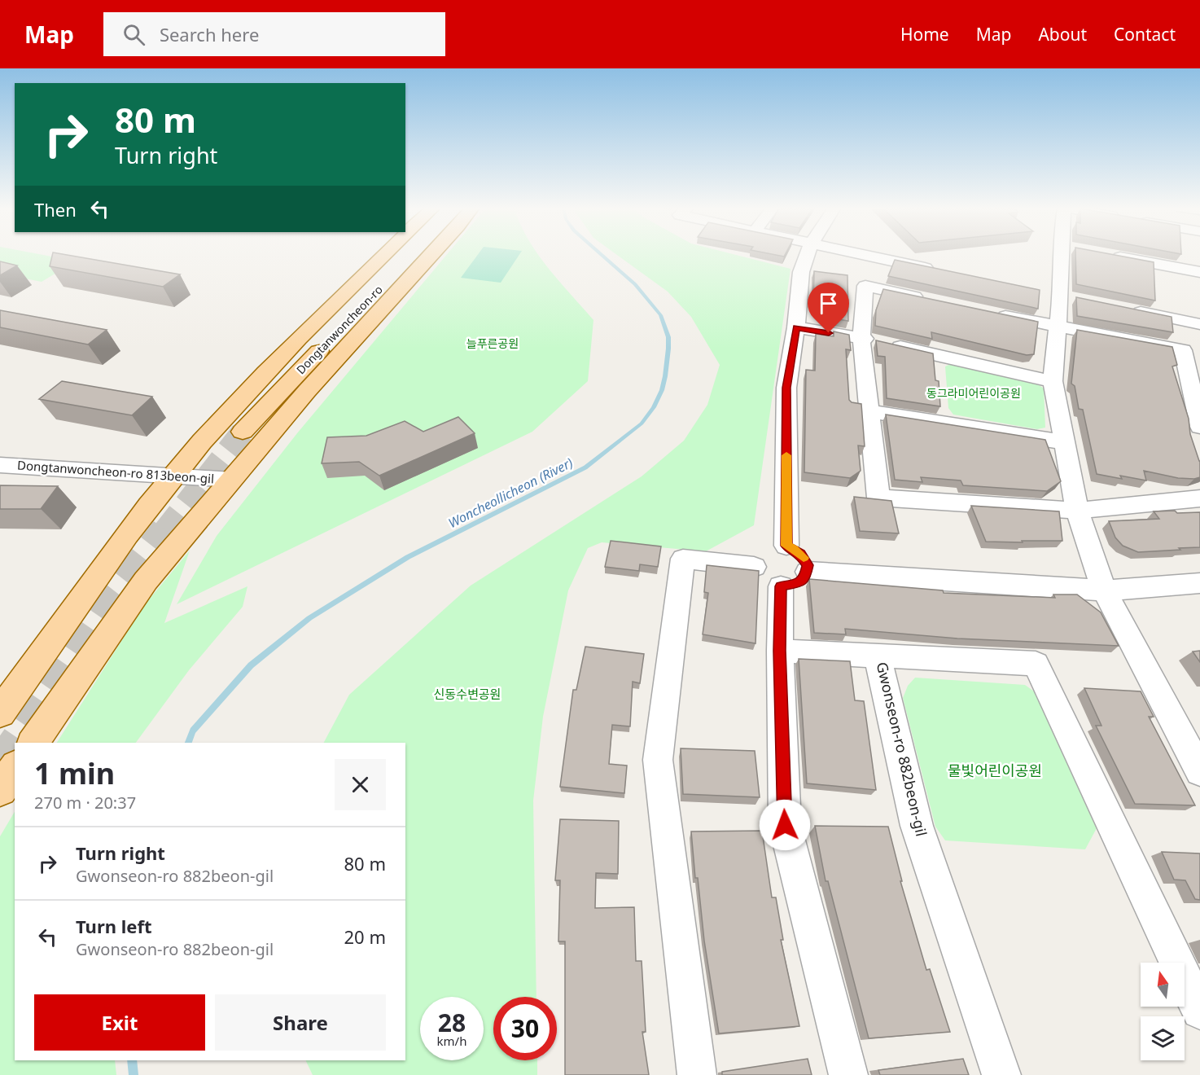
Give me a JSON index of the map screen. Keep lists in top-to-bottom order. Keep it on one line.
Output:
{"streets":{"main road":["Dongtanwoncheon-ro"],"street":["Dongtanwoncheon-ro 813beon-gil","Gwonseon-ro 882beon-gil"]},"water":["Woncheollicheon (River)"],"parks":["늘푸른공원","동그라미어린이공원","신동수변공원","물빛어린이공원"],"north":"top","page":{"header":"Map","search":"Search here","nav":["Home","Map","About","Contact"],"turn":["80 m","Turn right"],"then":"Then","heading":["1 min","270 m · 20:37"],"list":[{"name":"Turn right","note":"Gwonseon-ro 882beon-gil","value":"80 m"},{"name":"Turn left","note":"Gwonseon-ro 882beon-gil","value":"20 m"}],"buttons":["Exit","Share"],"speed":"28 km/h","limit":"30"}}
